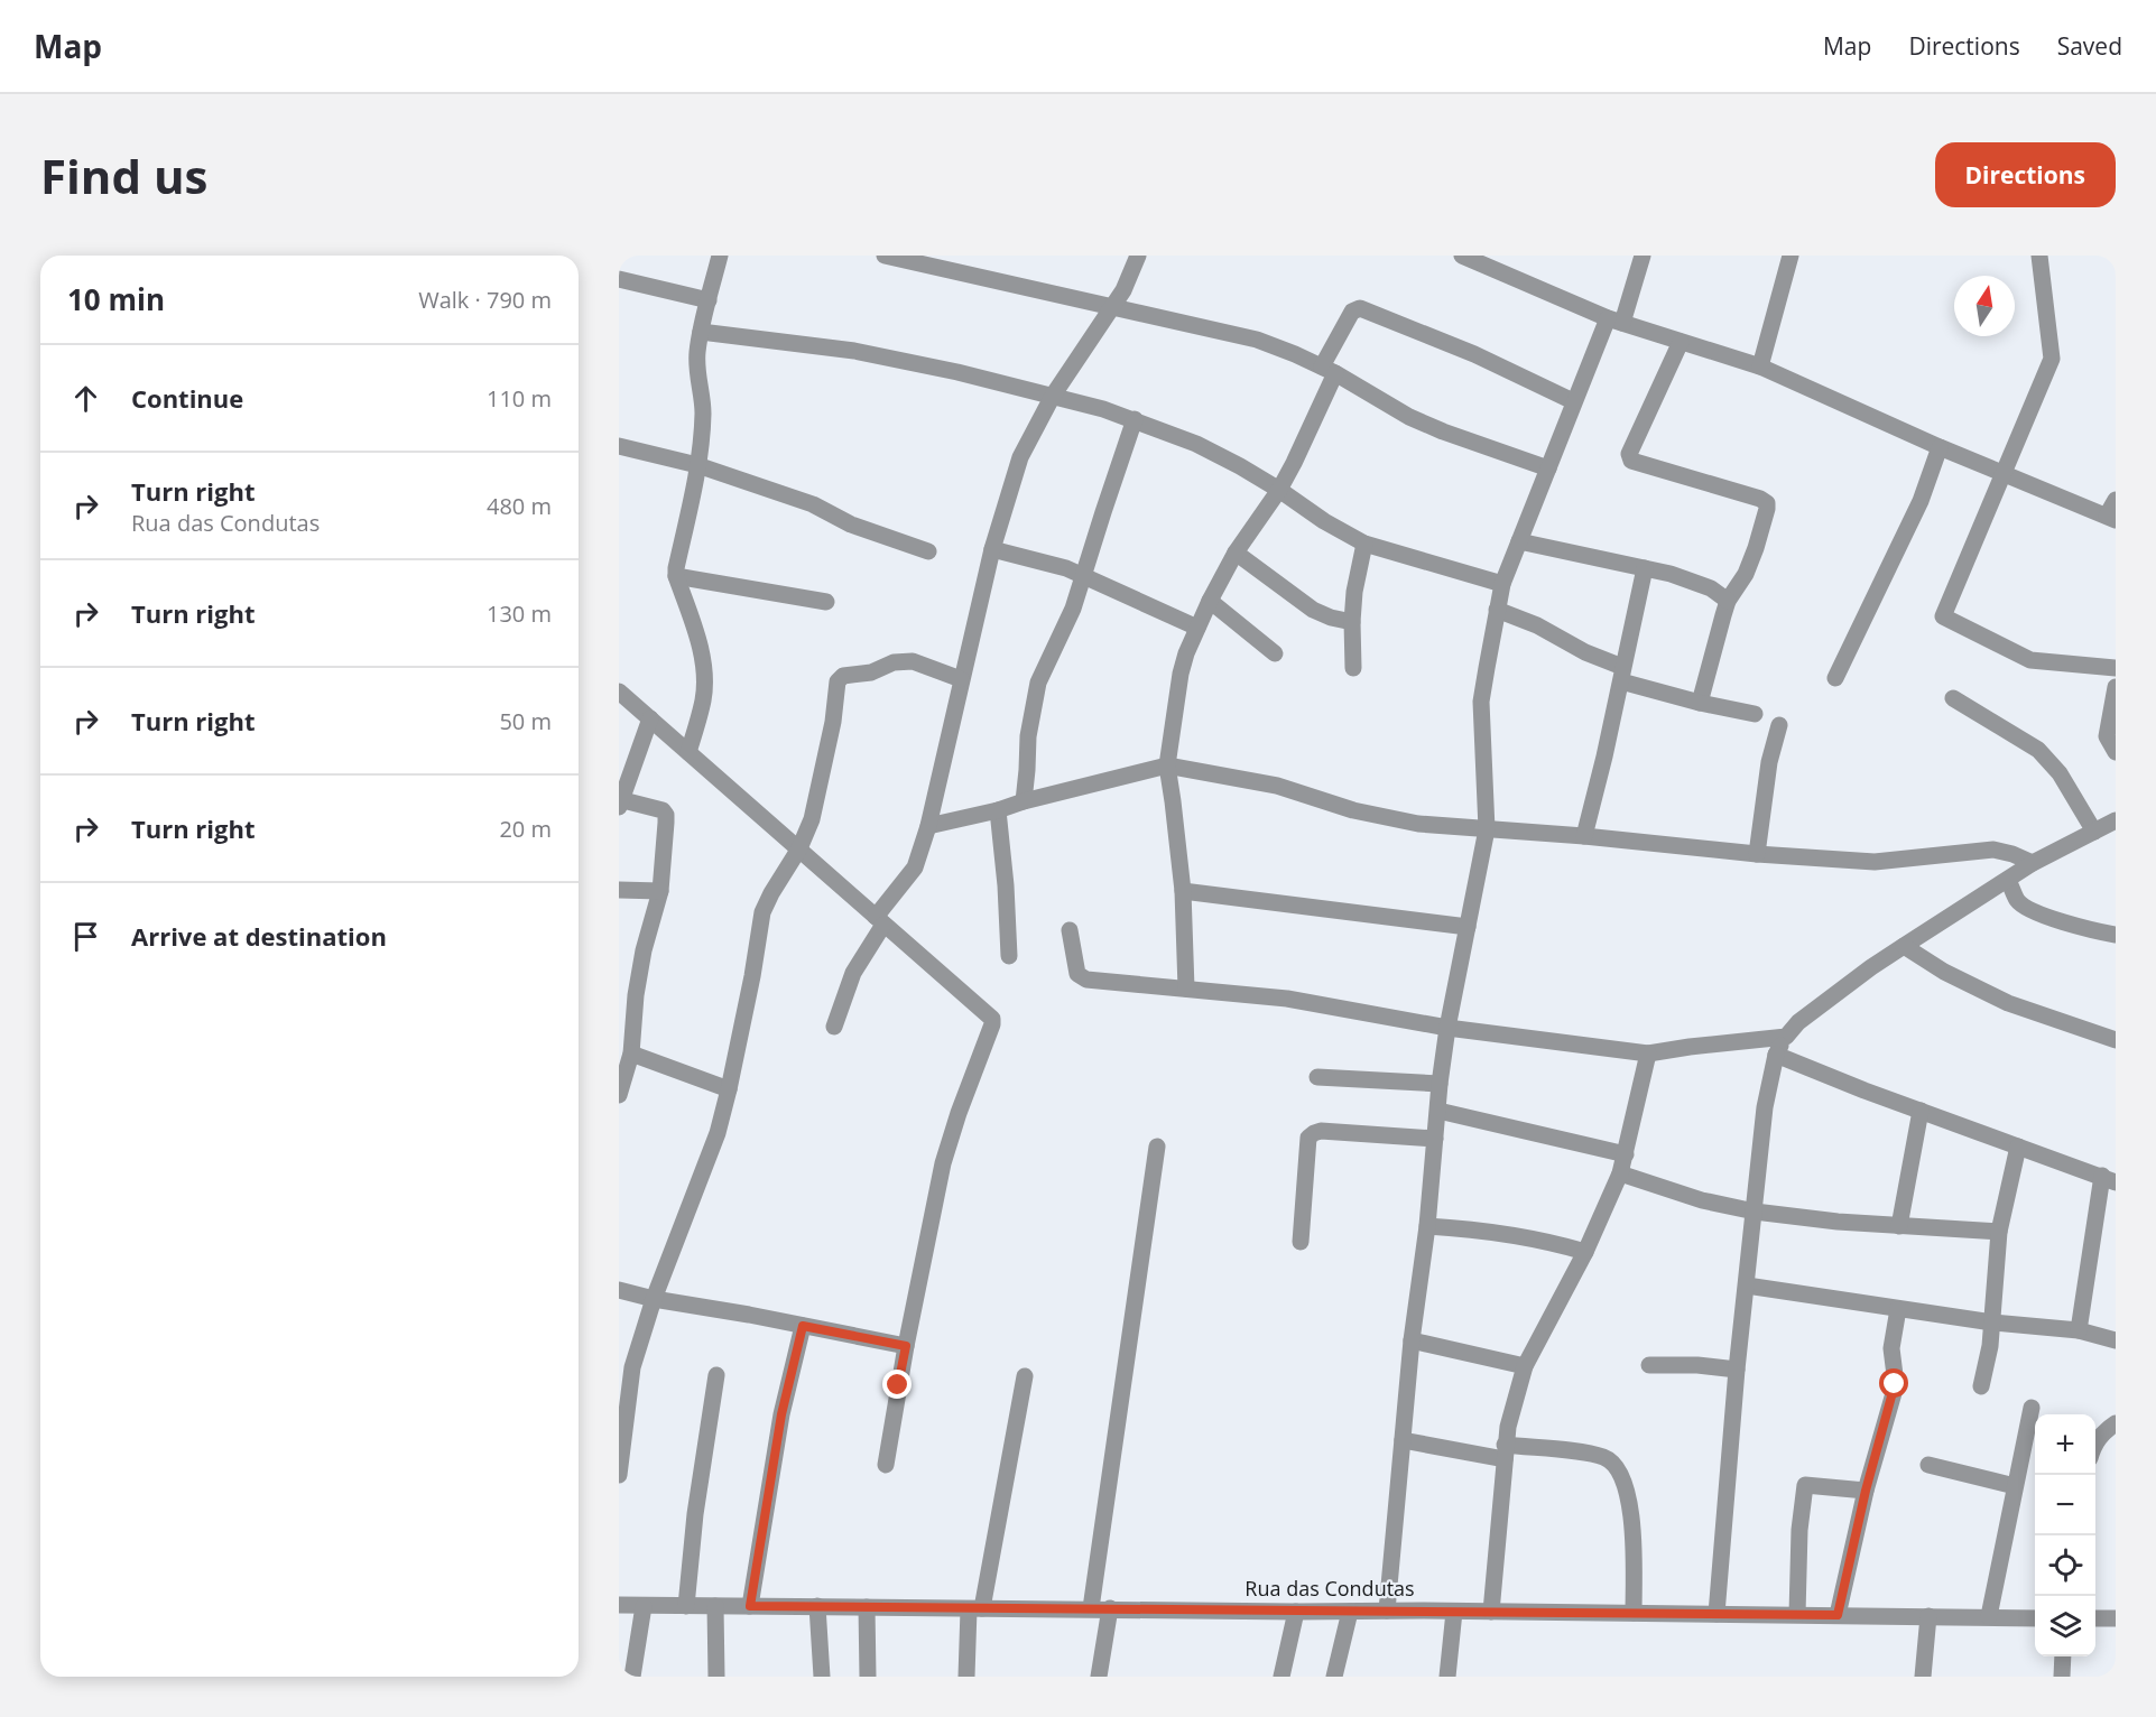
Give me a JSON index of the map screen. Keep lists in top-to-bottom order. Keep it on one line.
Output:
{"streets":{"street":["Rua das Condutas"]},"north":"top","page":{"header":"Map","nav":["Map","Directions","Saved"],"buttons":"Directions","title":"Find us","heading":["10 min","Walk · 790 m"],"list":[["Continue","110 m"],["Turn right","Rua das Condutas","480 m"],["Turn right","130 m"],["Turn right","50 m"],["Turn right","20 m"],"Arrive at destination"],"map_buttons":["+","−"]}}
